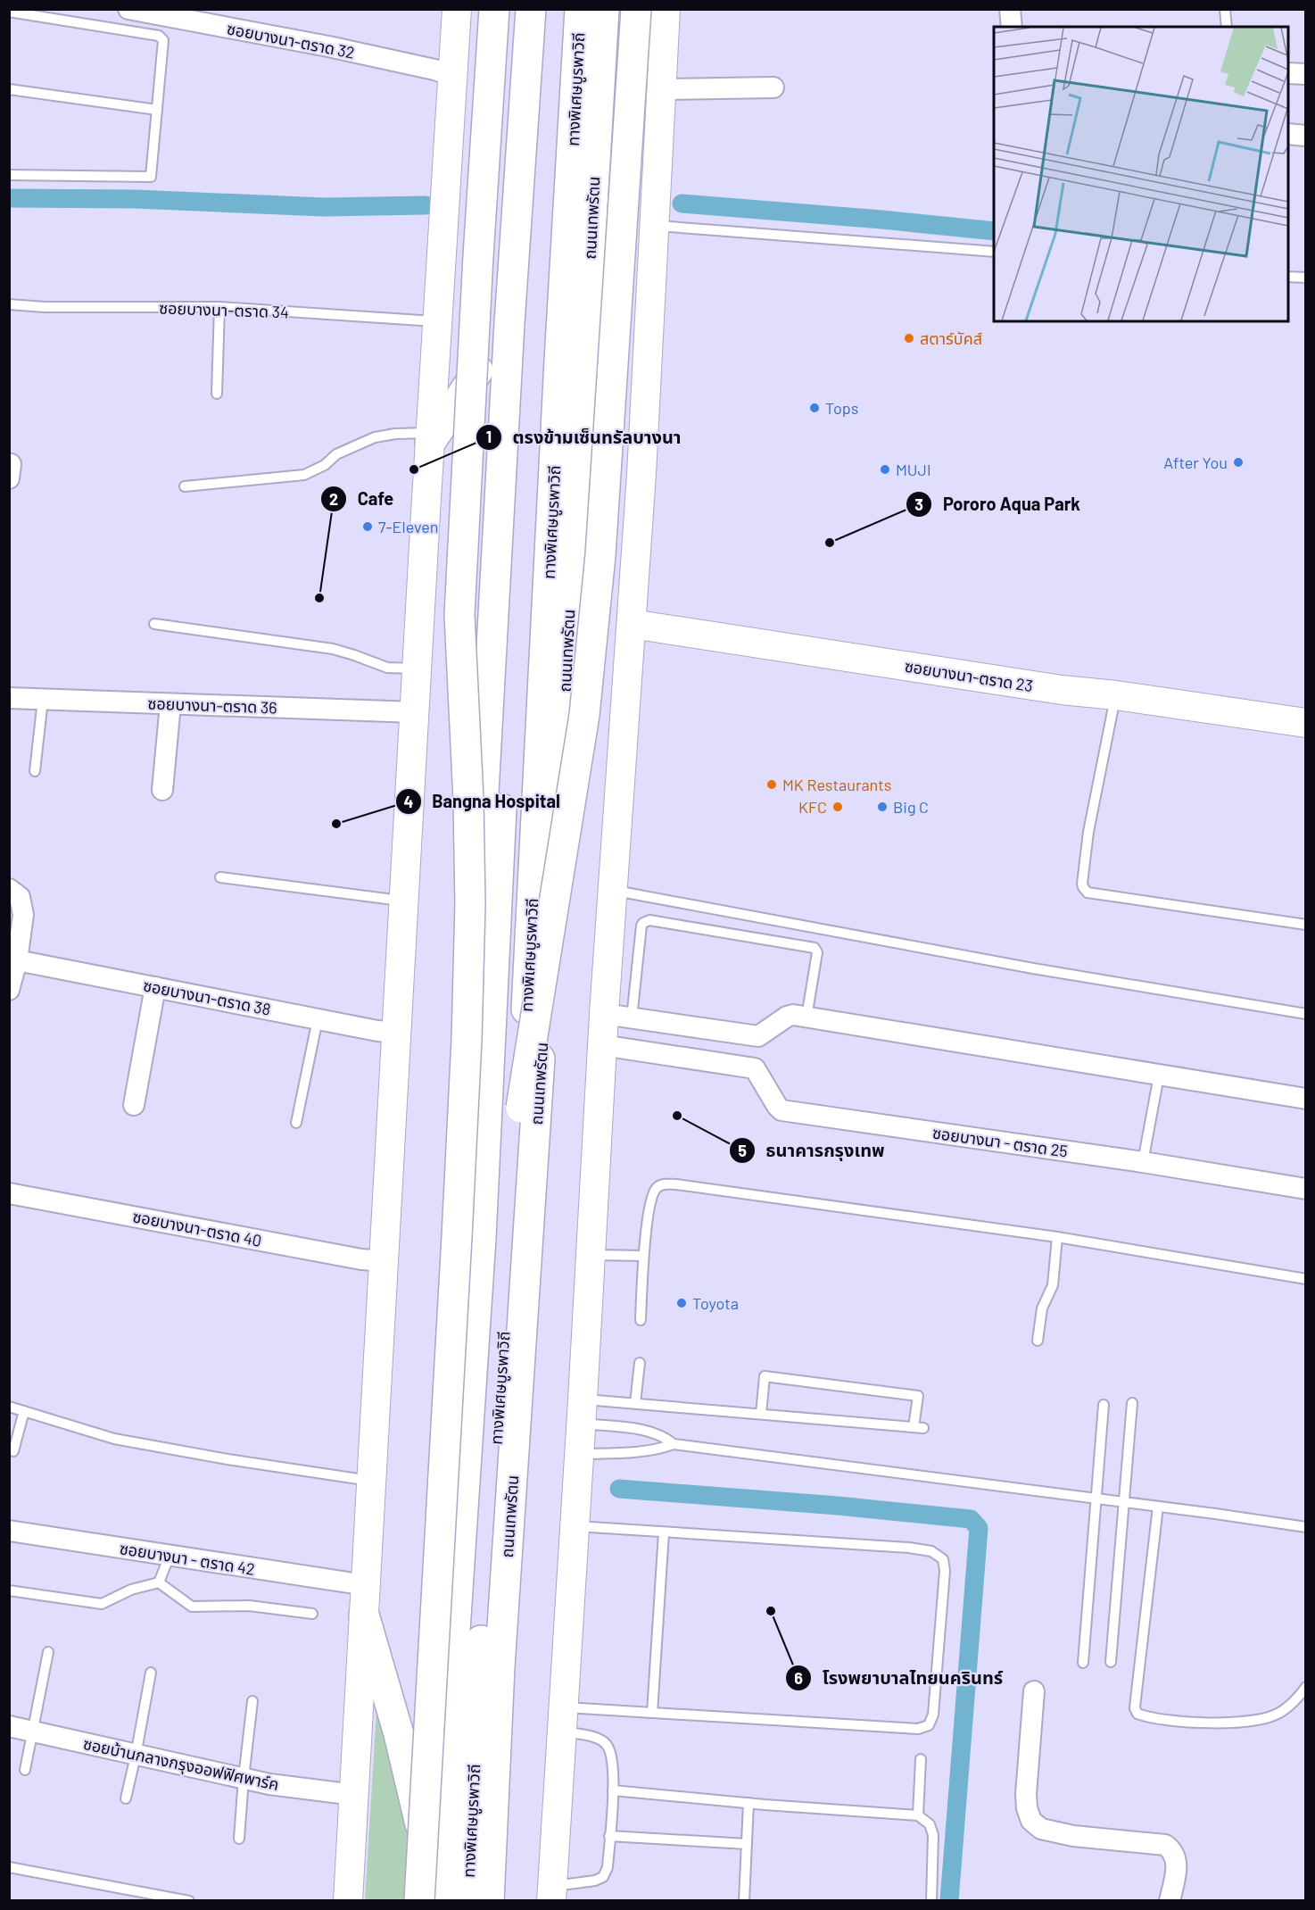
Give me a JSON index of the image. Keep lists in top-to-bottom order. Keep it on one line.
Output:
{"streets":{"highway":["ทางพิเศษบูรพาวิถี","ถนนเทพรัตน"],"main road":["ซอยบางนา-ตราด 23"],"street":["ซอยบางนา-ตราด 32","ซอยบางนา-ตราด 36","ซอยบางนา-ตราด 38","ซอยบางนา - ตราด 25","ซอยบางนา-ตราด 40","ซอยบางนา - ตราด 42","ซอยบ้านกลางกรุงออฟฟิศพาร์ค"],"lane":["ซอยบางนา-ตราด 34"]},"places":["สตาร์บัคส์","Tops","After You","ตรงข้ามเซ็นทรัลบางนา","MUJI","7-Eleven","Pororo Aqua Park","Cafe","MK Restaurants","KFC","Big C","Bangna Hospital","ธนาคารกรุงเทพ","Toyota","โรงพยาบาลไทยนครินทร์"]}
